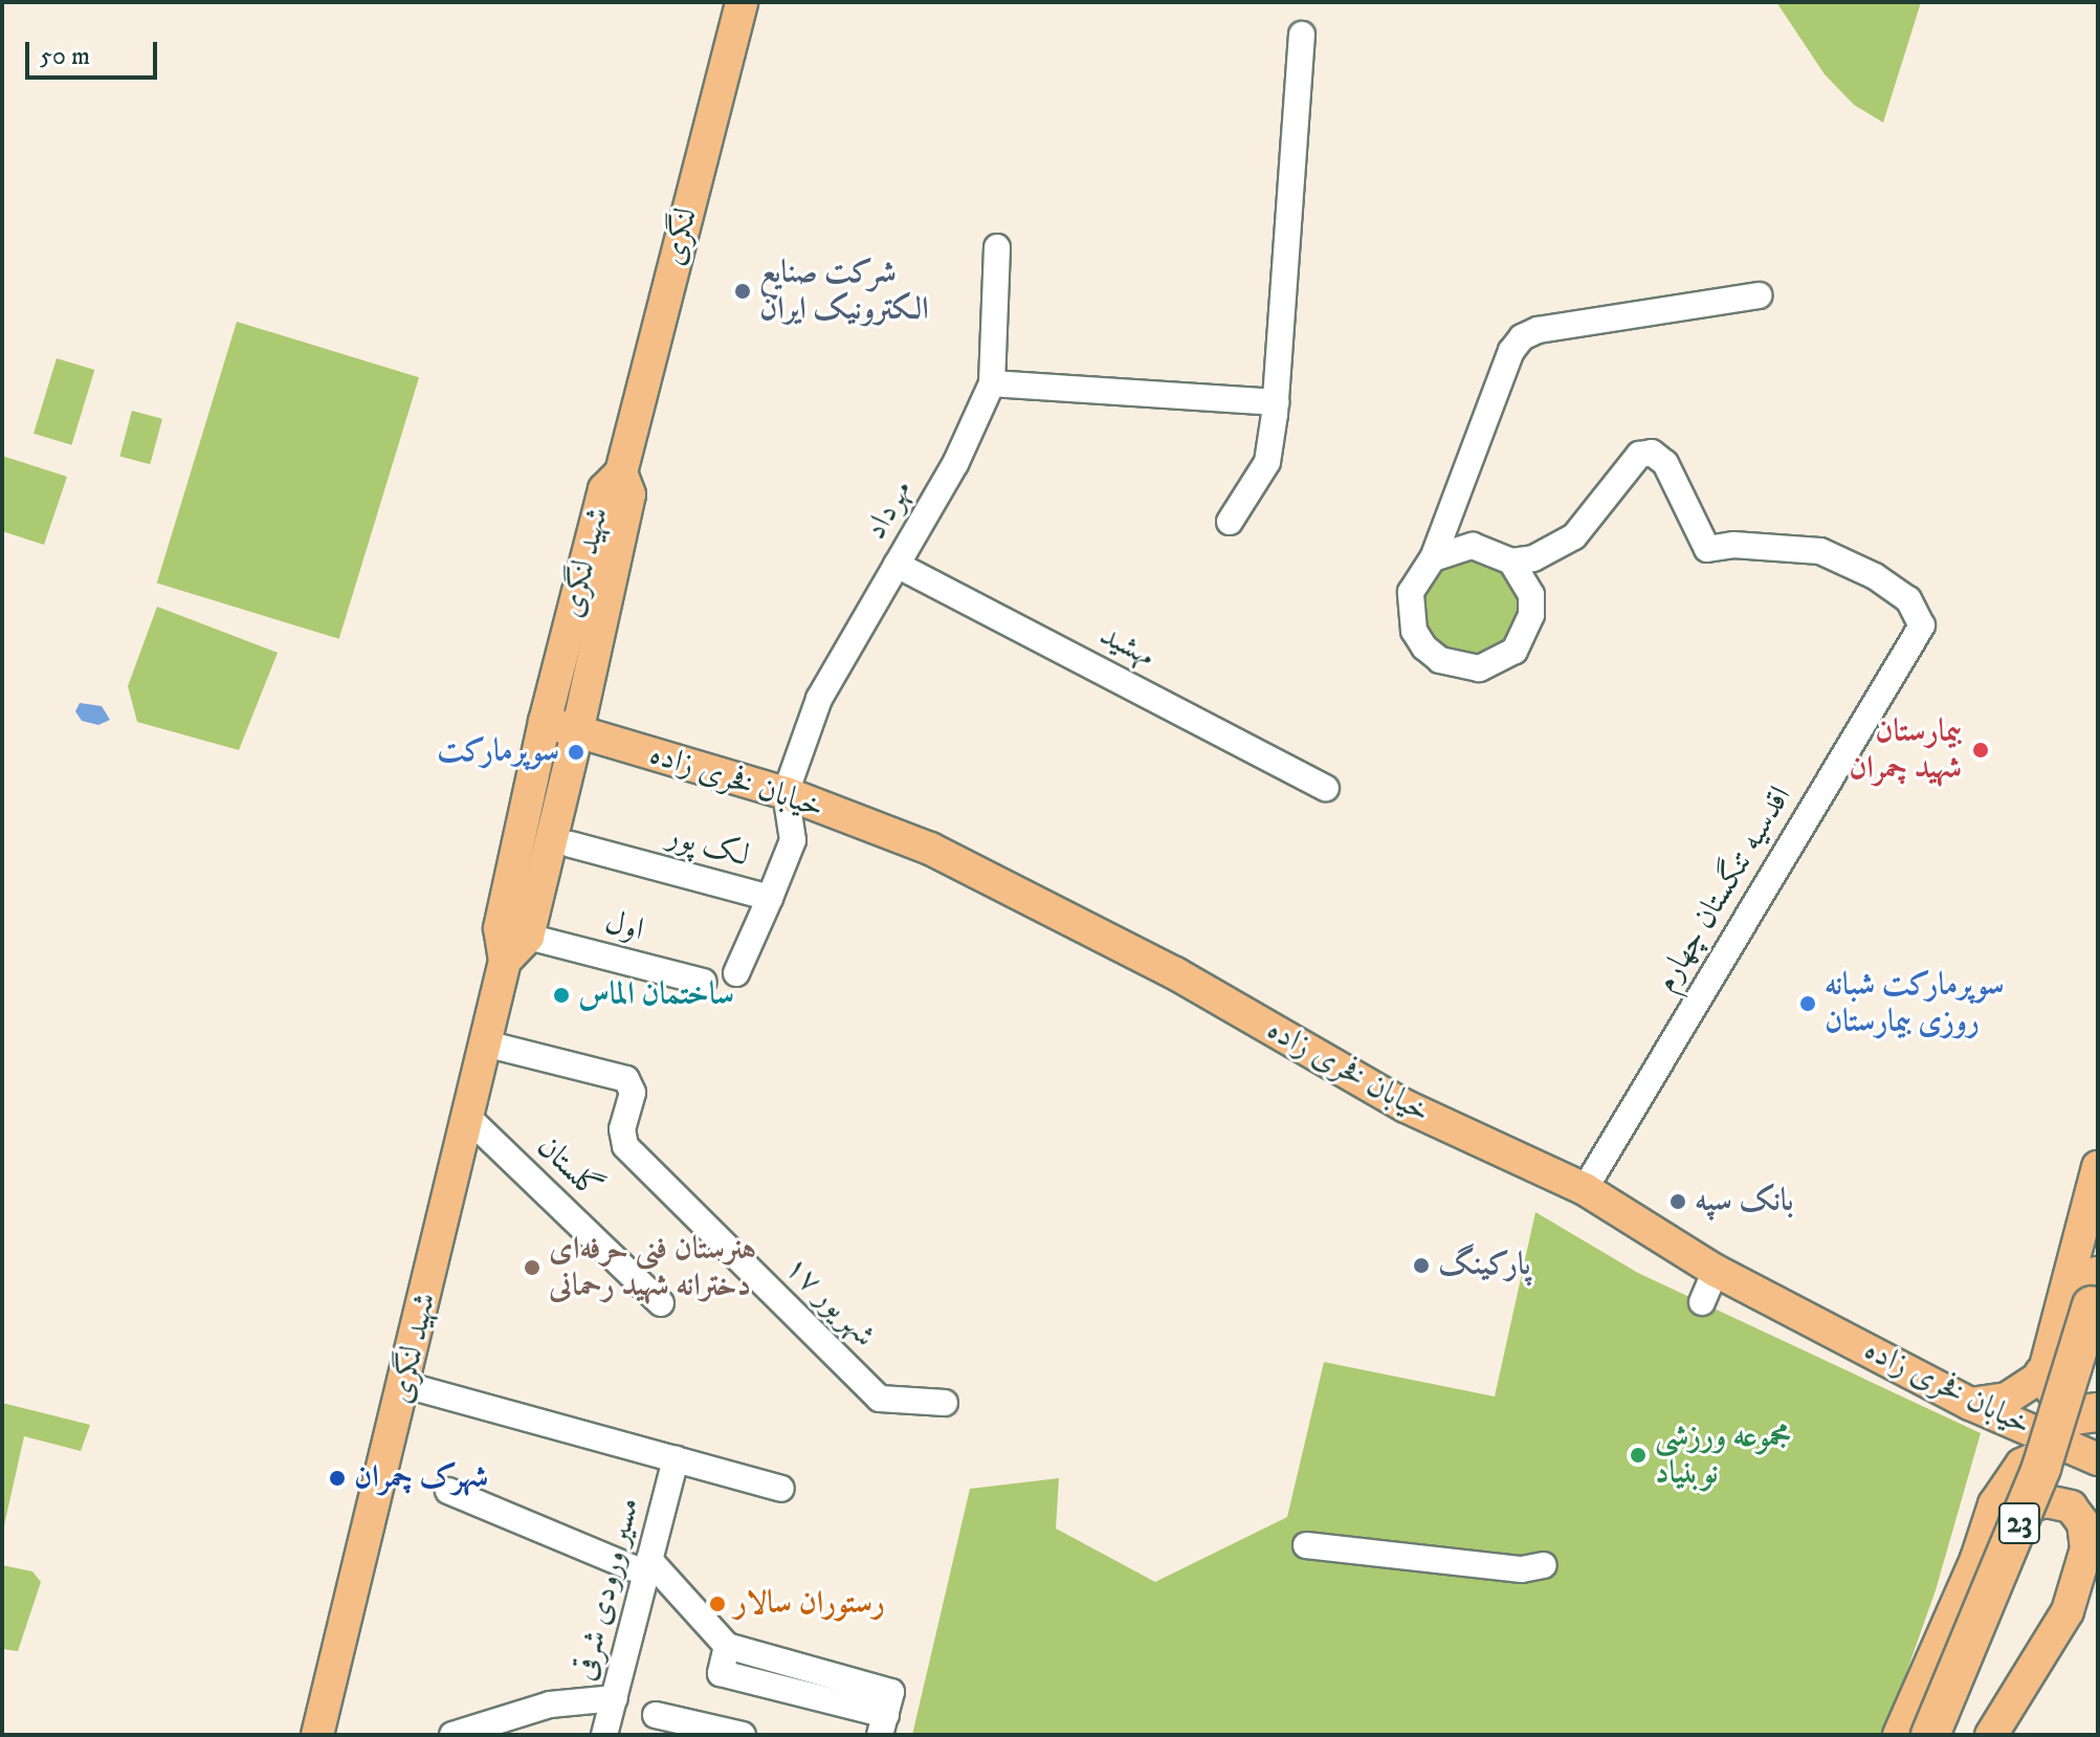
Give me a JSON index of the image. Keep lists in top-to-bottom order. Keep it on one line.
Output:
{"streets":{"highway":["23"],"main road":["لنگری","شهید لنگری","خیابان فخری زاده"],"street":["مهرداد","مهشید","لک پور","اقدسیه تنگستان چهارم","اول","گلستان","۱۷ شهریور","مسیر ورودی شرقی"]},"crossings":[["لنگری","شهید لنگری"],["مهرداد","مهشید"],["مهرداد","خیابان فخری زاده"],["مهرداد","لک پور"],["شهید لنگری","خیابان فخری زاده"],["شهید لنگری","اول"],["شهید لنگری","گلستان"],["شهید لنگری","۱۷ شهریور"],["خیابان فخری زاده","لک پور"],["خیابان فخری زاده","اقدسیه تنگستان چهارم"]],"places":["شرکت صنایع الکترونیک ایران","بیمارستان شهید چمران","سوپرمارکت","ساختمان الماس","سوپرمارکت شبانه روزی بیمارستان","بانک سپه","پارکینگ","هنرستان فنی حرفه‌ای دخترانه شهید رحمانی","مجموعه ورزشی نوبنیاد","شهرک چمران","رستوران سالار"],"scale_bar":"50 m"}
